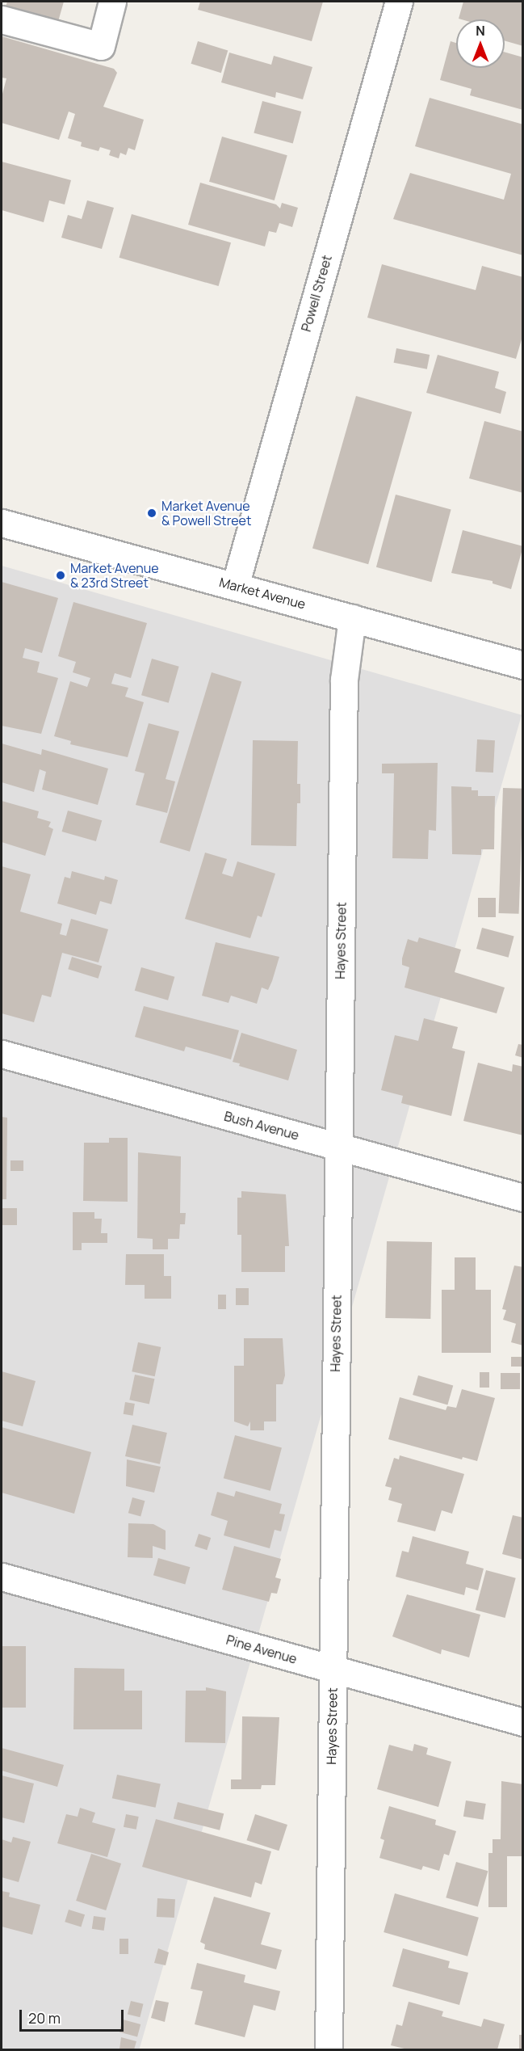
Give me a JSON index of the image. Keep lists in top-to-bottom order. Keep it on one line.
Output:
{"streets":{"street":["Powell Street","Market Avenue","Hayes Street","Bush Avenue","Pine Avenue"]},"crossings":[["Powell Street","Market Avenue"],["Market Avenue","Hayes Street"],["Hayes Street","Bush Avenue"],["Hayes Street","Pine Avenue"]],"places":["Market Avenue & Powell Street","Market Avenue & 23rd Street"],"scale_bar":"20 m","north":"top"}
